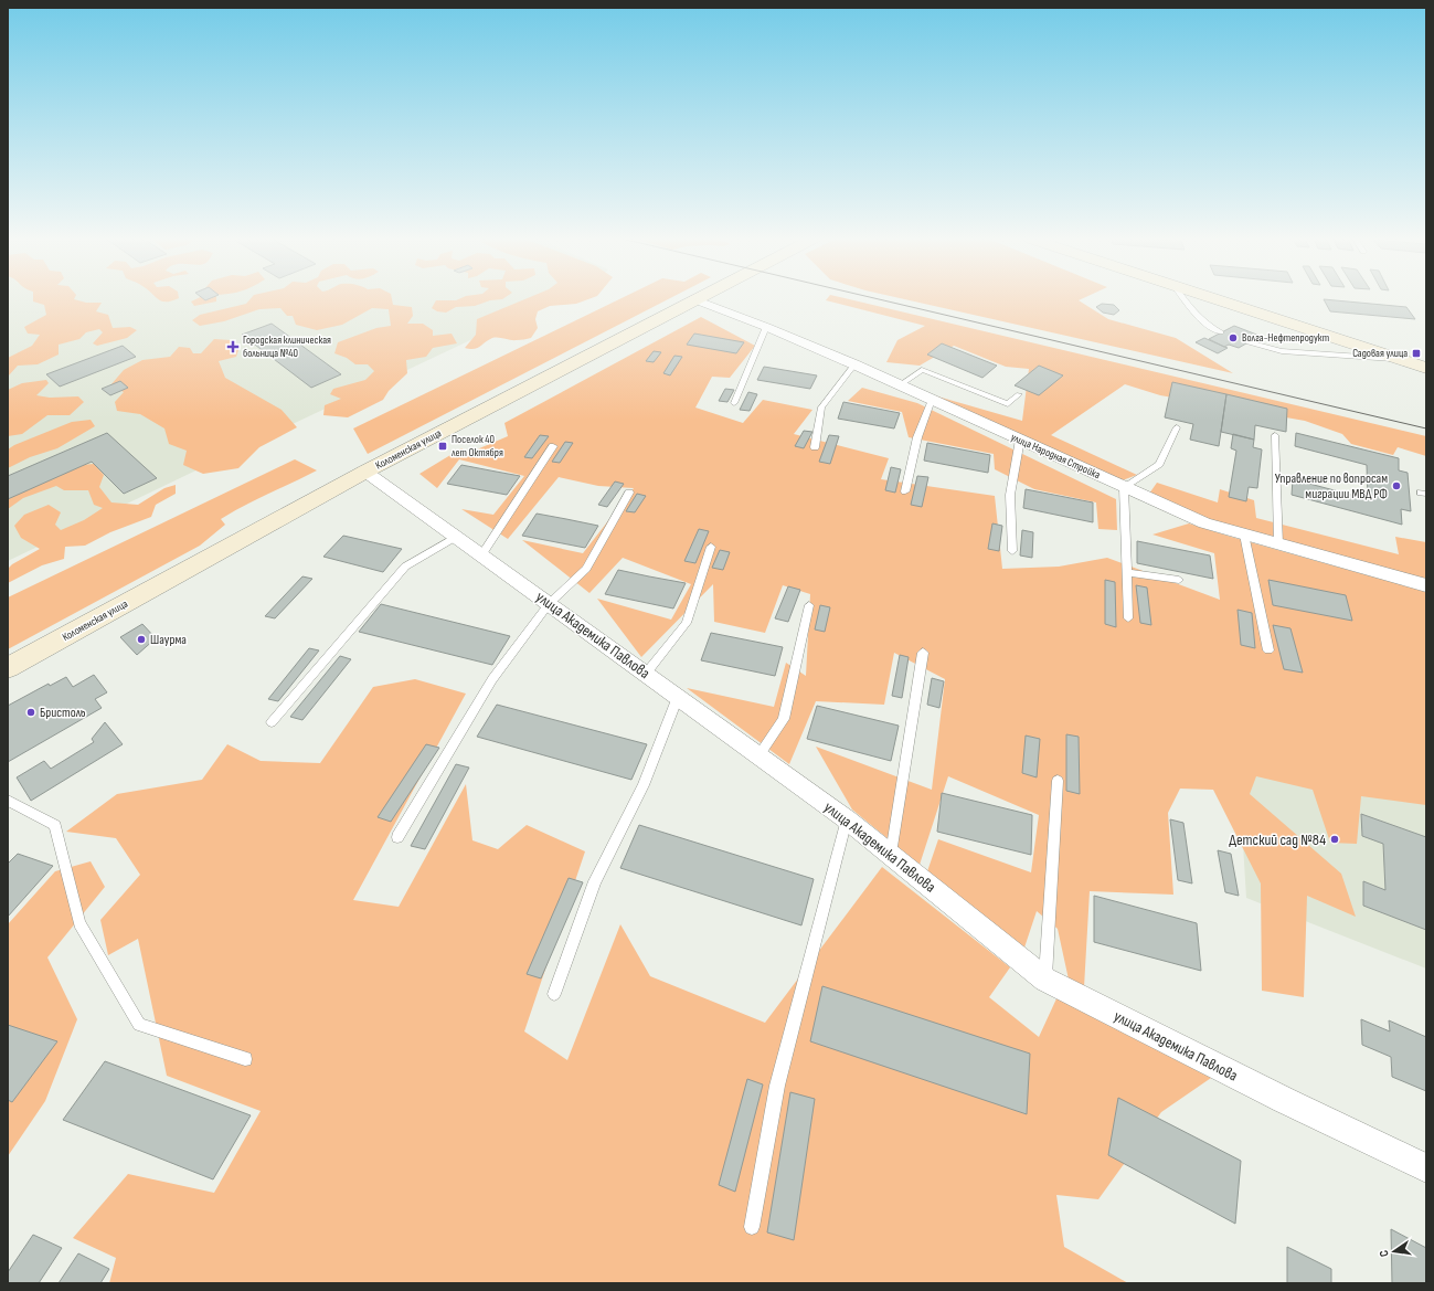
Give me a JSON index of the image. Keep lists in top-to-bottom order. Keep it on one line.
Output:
{"streets":{"main road":["Коломенская улица"],"street":["улица Народная Стройка","улица Академика Павлова"]},"crossings":[["Коломенская улица","улица Народная Стройка"],["Коломенская улица","улица Академика Павлова"]],"places":{"other":["Волга-Нефтепродукт","Управление по вопросам миграции МВД РФ","Шаурма","Бристоль","Детский сад №84"],"health":["Городская клиническая больница №40"],"transit":["Садовая улица","Поселок 40 лет Октября"]},"north":"left"}
